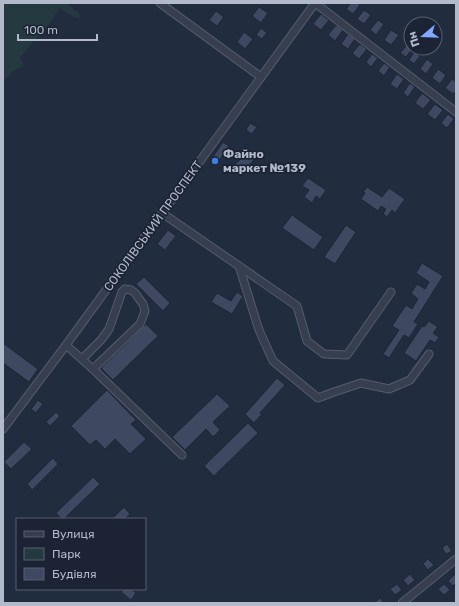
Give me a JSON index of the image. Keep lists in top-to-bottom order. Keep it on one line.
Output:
{"streets":{"street":["СОКОЛІВСЬКИЙ ПРОСПЕКТ"]},"places":["Файно маркет №139"],"legend":["Вулиця","Парк","Будівля"],"scale_bar":"100 m","north":"left"}
